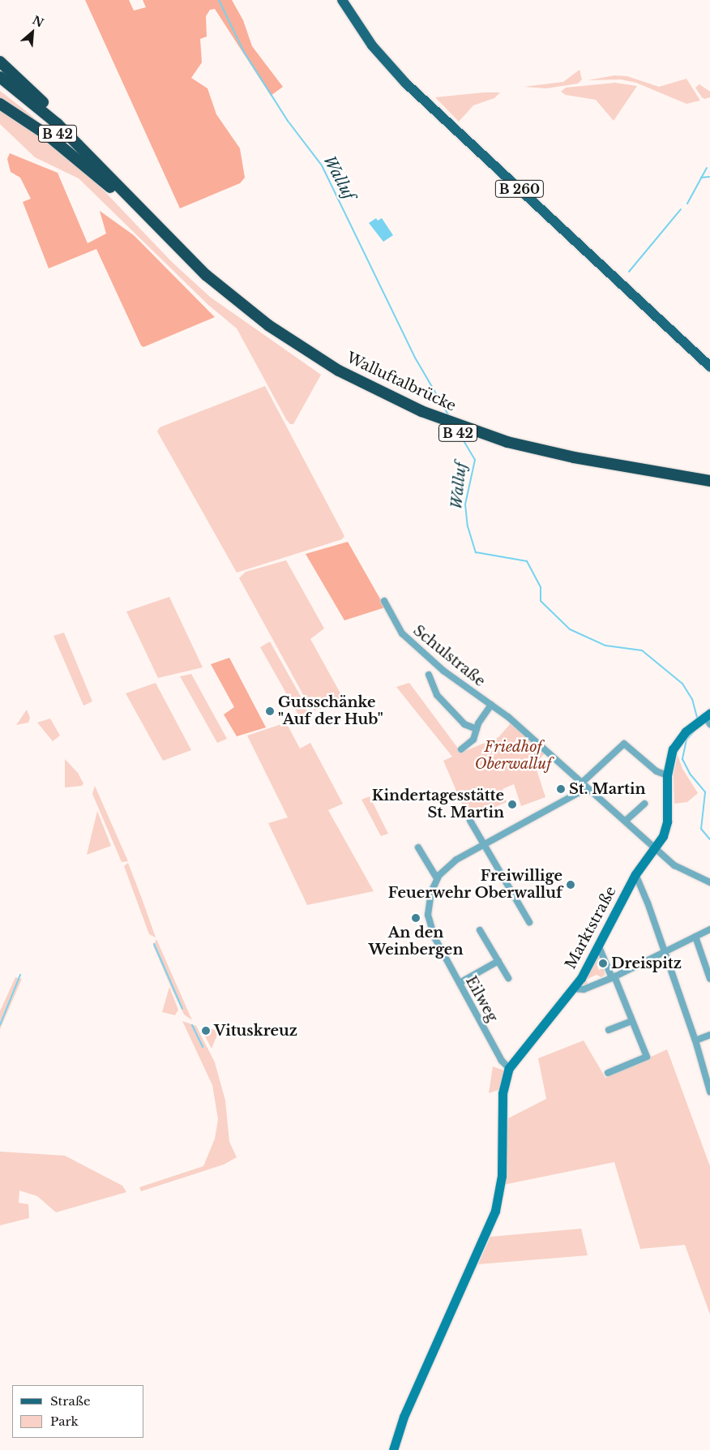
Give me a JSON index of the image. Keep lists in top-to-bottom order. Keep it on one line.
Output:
{"streets":{"highway":["B 42","Walluftalbrücke"],"main road":["B 260"],"street":["Schulstraße","Marktstraße","Eilweg"]},"crossings":[["B 42","Walluftalbrücke"],["Schulstraße","Marktstraße"],["Schulstraße","Eilweg"],["Marktstraße","Eilweg"]],"water":["Walluf"],"parks":["Friedhof Oberwalluf"],"places":["Gutsschänke \"Auf der Hub\"","St. Martin","Kindertagesstätte St. Martin","Freiwillige Feuerwehr Oberwalluf","An den Weinbergen","Dreispitz","Vituskreuz"],"legend":["Straße","Park"],"north":"top right"}
